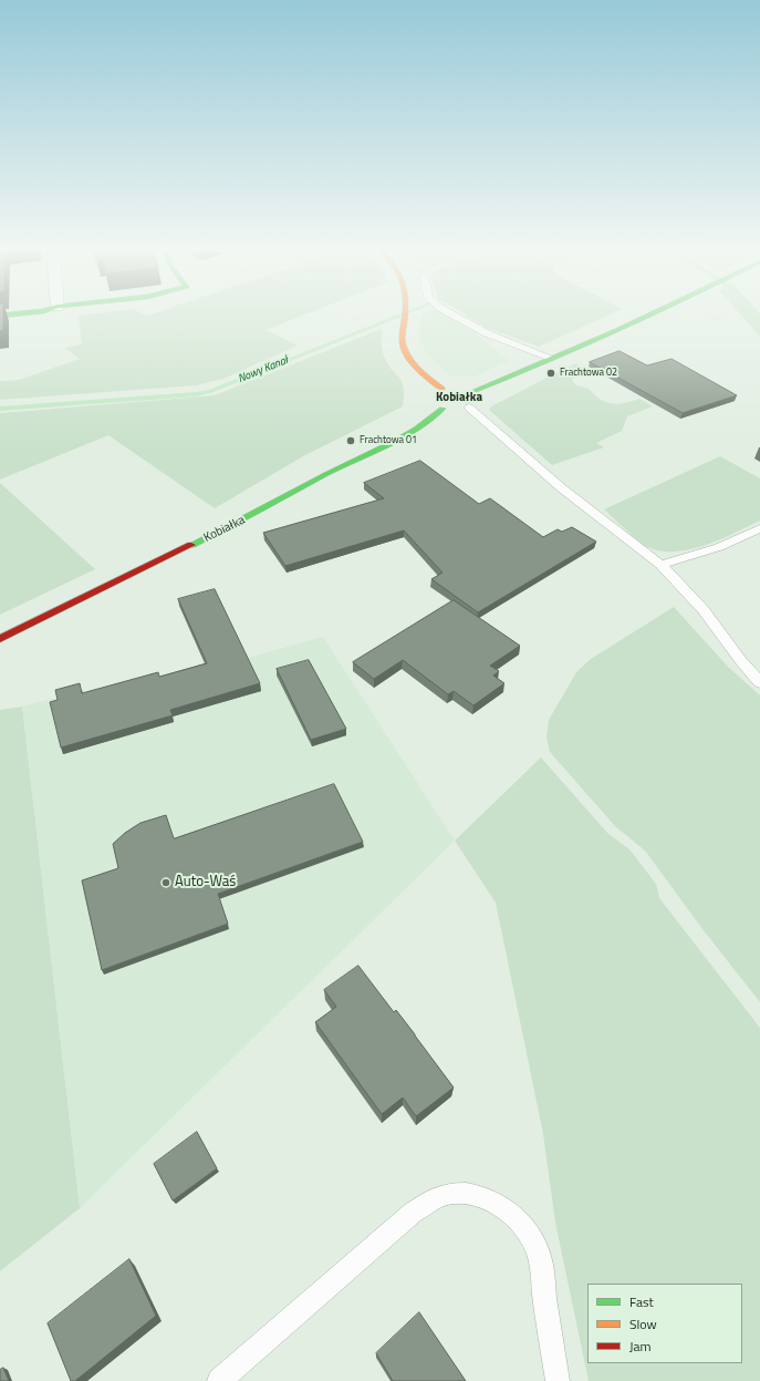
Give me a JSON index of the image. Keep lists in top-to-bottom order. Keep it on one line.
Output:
{"streets":{"street":["Kobiałka"]},"districts":["Kobiałka"],"water":["Nowy Kanał"],"places":["Frachtowa 02","Frachtowa 01","Auto-Waś"],"legend":["Fast","Slow","Jam"]}
